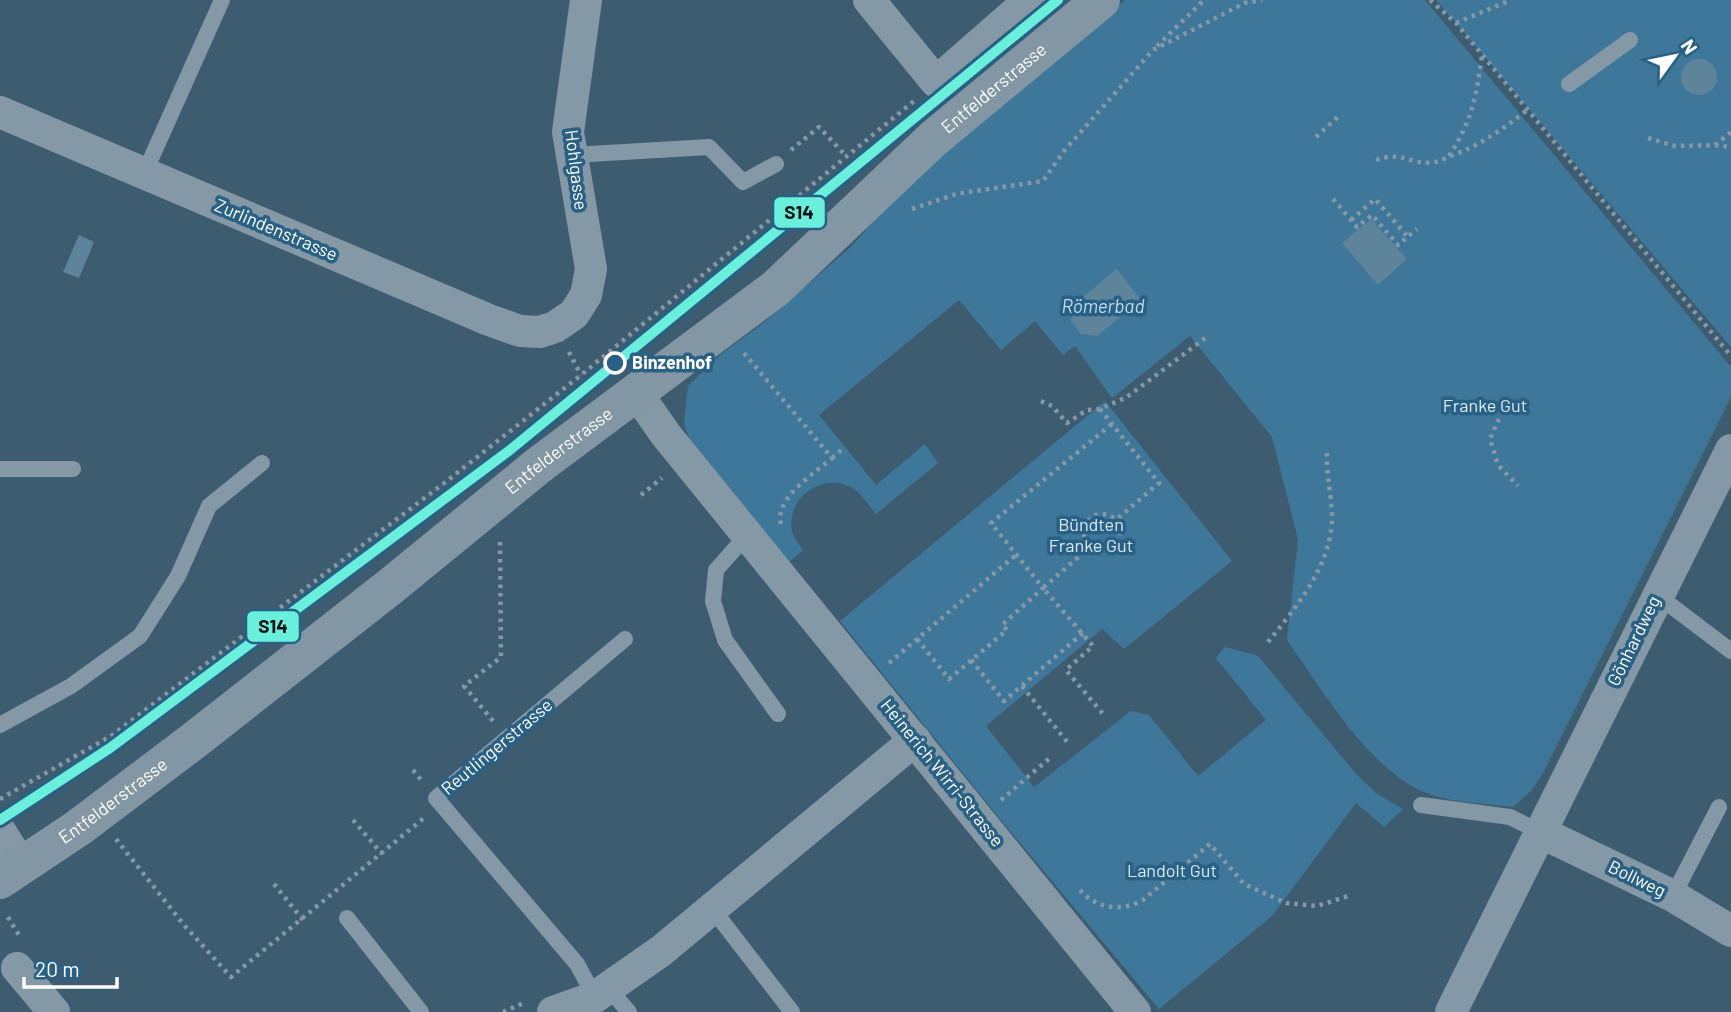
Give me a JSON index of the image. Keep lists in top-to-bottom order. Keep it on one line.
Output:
{"streets":{"main road":["Entfelderstrasse"],"street":["Hohlgasse","Zurlindenstrasse","Gönhardweg","Heinerich Wirri-Strasse","Bollweg"],"lane":["Reutlingerstrasse"]},"crossings":[["Entfelderstrasse","Heinerich Wirri-Strasse"],["Hohlgasse","Zurlindenstrasse"],["Gönhardweg","Bollweg"]],"water":["Römerbad"],"parks":["Franke Gut","Bündten Franke Gut","Landolt Gut"],"places":["Binzenhof"],"lines":["transit line S14"],"scale_bar":"20 m","north":"top right"}
